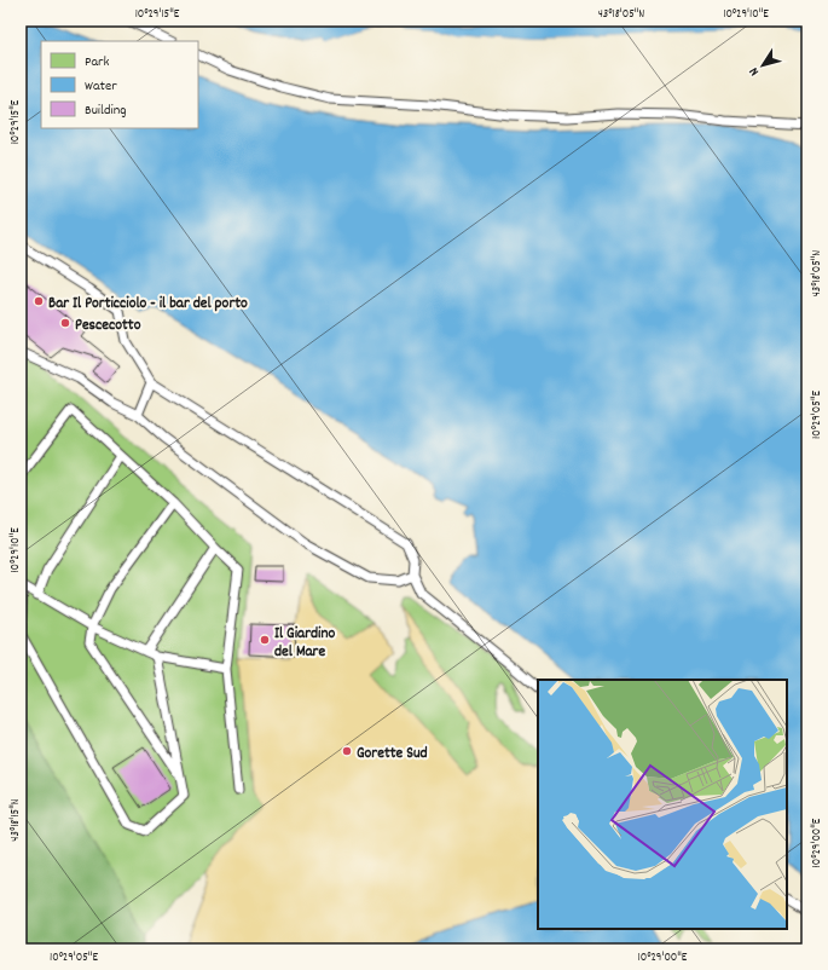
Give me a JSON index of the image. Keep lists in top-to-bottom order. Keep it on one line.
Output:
{"places":["Bar Il Porticciolo - il bar del porto","Pescecotto","Il Giardino del Mare","Gorette Sud"],"legend":["Park","Water","Building"],"north":"bottom left","coordinates":["10°29'15\"E","43°18'05\"N","10°29'10\"E","10°29'05\"E","43°18'15\"N","10°29'00\"E"]}
